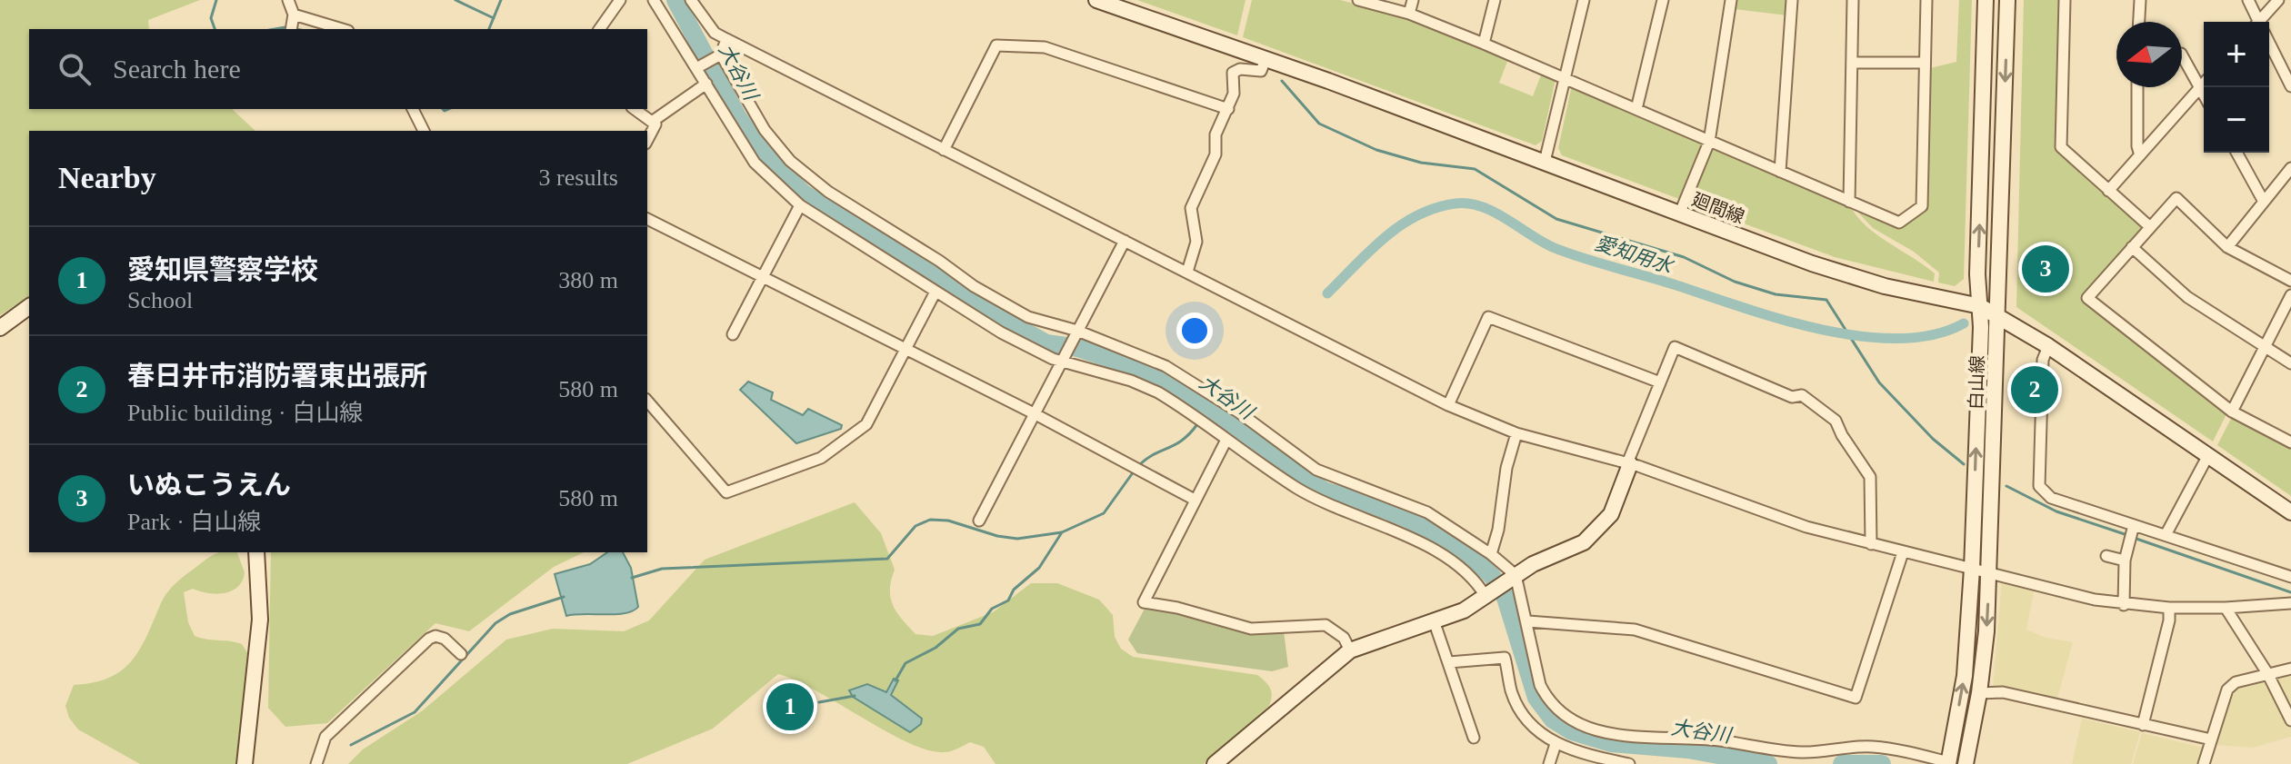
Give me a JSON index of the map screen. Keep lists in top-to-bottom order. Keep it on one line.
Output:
{"streets":{"street":["廻間線","白山線"]},"crossings":[["廻間線","白山線"]],"water":["大谷川","愛知用水"],"north":"left","page":{"map_buttons":["+","−"],"search":"Search here","heading":["Nearby","3 results"],"list":[{"mark":"1","name":"愛知県警察学校","note":"School","value":"380 m"},{"mark":"2","name":"春日井市消防署東出張所","note":"Public building · 白山線","value":"580 m"},{"mark":"3","name":"いぬこうえん","note":"Park · 白山線","value":"580 m"}],"pins":["3","2","1"]}}
